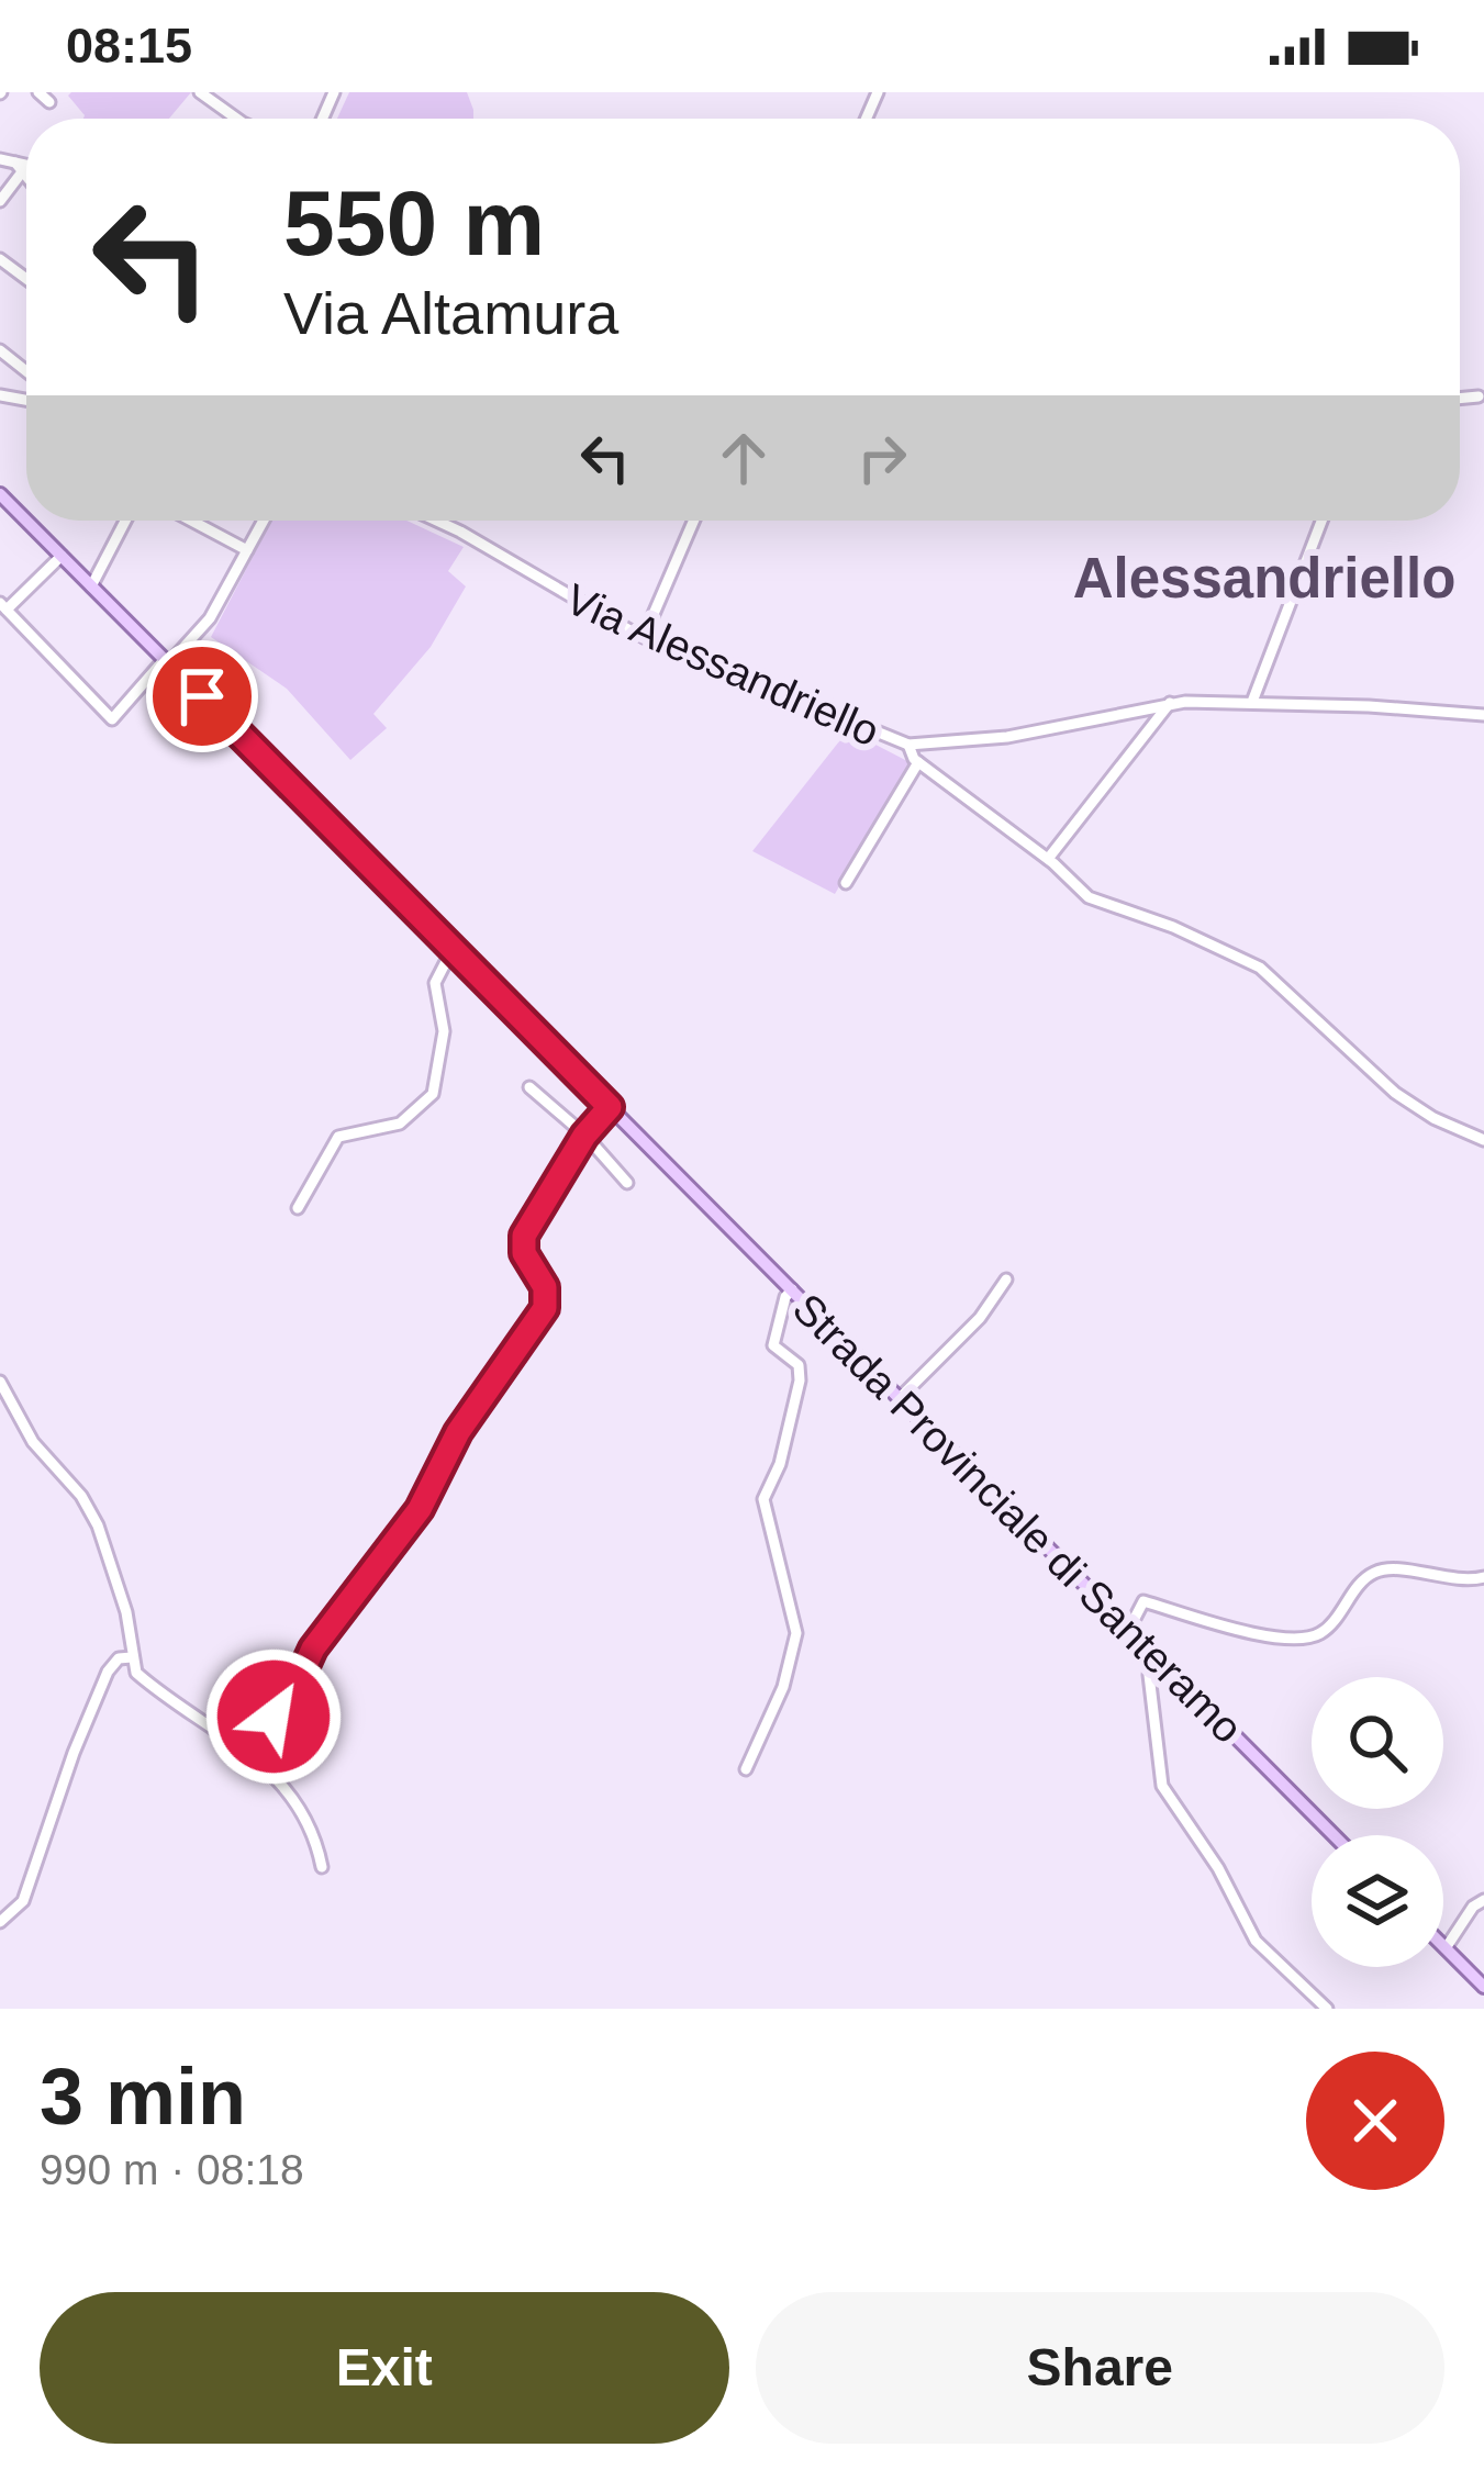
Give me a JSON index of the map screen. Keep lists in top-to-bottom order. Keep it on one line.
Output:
{"streets":{"main road":["Strada Provinciale di Santeramo"],"street":["Via Alessandriello"]},"districts":["Alessandriello"],"page":{"status":"08:15","turn":["550 m","Via Altamura"],"heading":["3 min","990 m · 08:18"],"buttons":["Exit","Share"]}}
